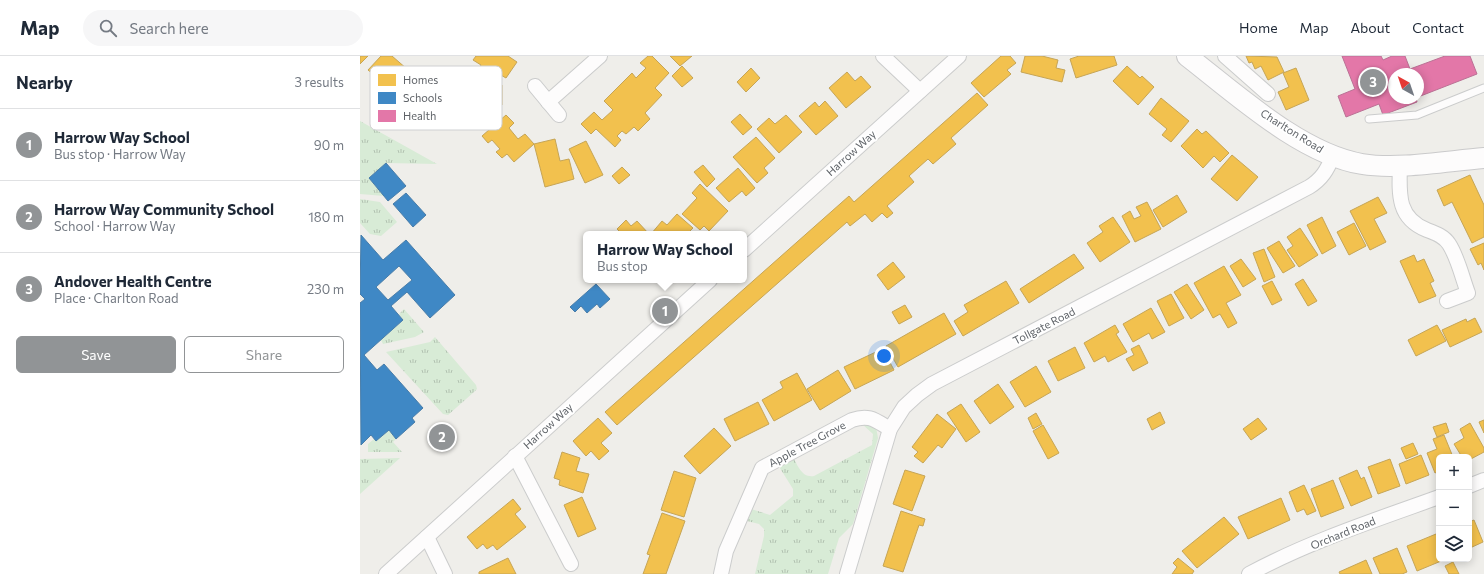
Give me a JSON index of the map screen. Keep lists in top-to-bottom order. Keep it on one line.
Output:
{"streets":{"street":["Charlton Road","Harrow Way","Tollgate Road","Apple Tree Grove","Orchard Road"]},"crossings":[["Charlton Road","Tollgate Road"],["Tollgate Road","Apple Tree Grove"]],"legend":["Homes","Schools","Health"],"north":"top left","page":{"header":"Map","search":"Search here","nav":["Home","Map","About","Contact"],"heading":["Nearby","3 results"],"pins":["3","1","2"],"list":[{"mark":"1","name":"Harrow Way School","note":"Bus stop · Harrow Way","value":"90 m"},{"mark":"2","name":"Harrow Way Community School","note":"School · Harrow Way","value":"180 m"},{"mark":"3","name":"Andover Health Centre","note":"Place · Charlton Road","value":"230 m"}],"popup":["Harrow Way School","Bus stop"],"buttons":["Save","Share"],"map_buttons":["+","−"]}}
